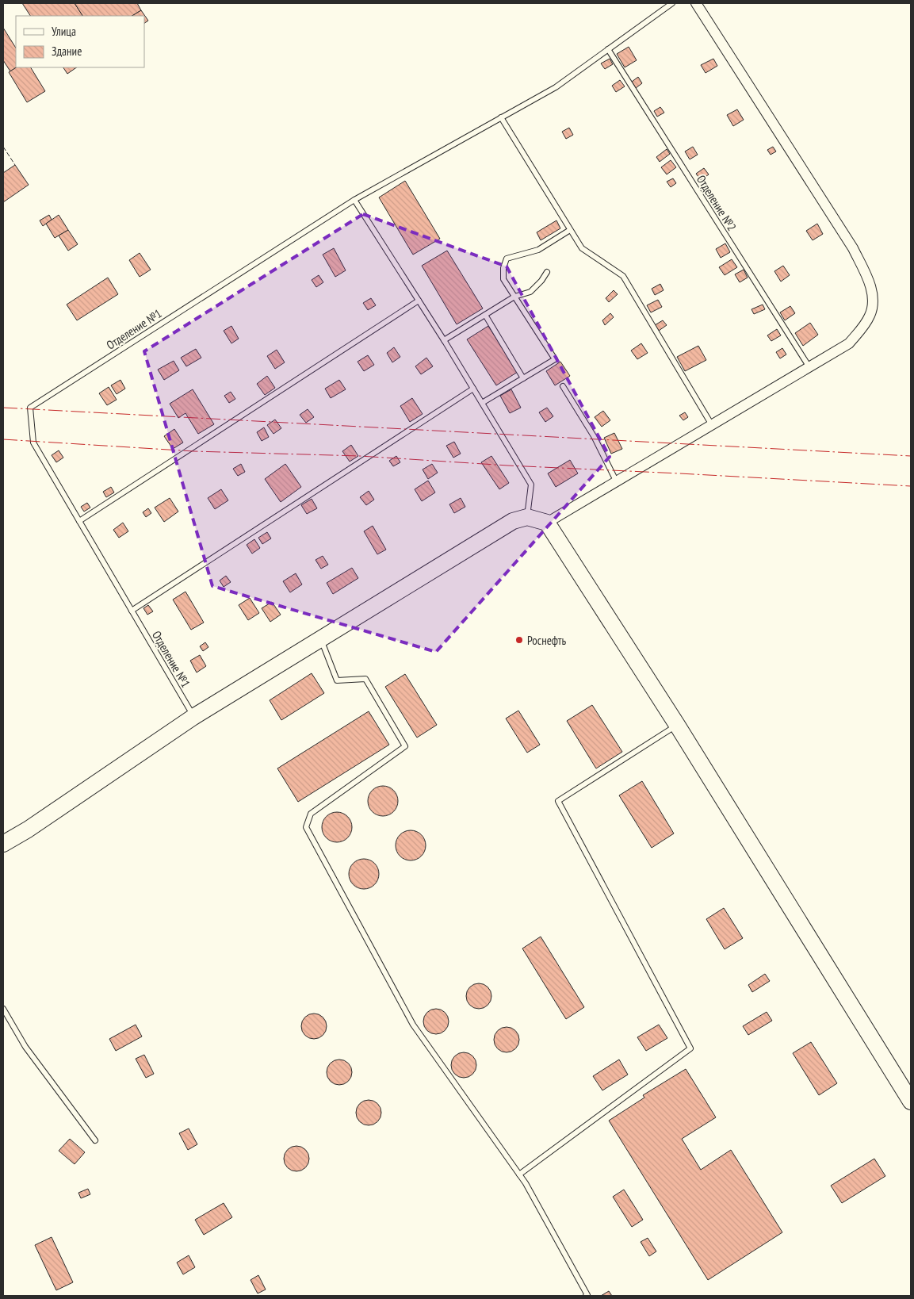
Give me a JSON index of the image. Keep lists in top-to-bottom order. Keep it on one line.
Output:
{"streets":{"lane":["Отделение №2","Отделение №1"]},"places":["Роснефть"],"legend":["Улица","Здание"]}
